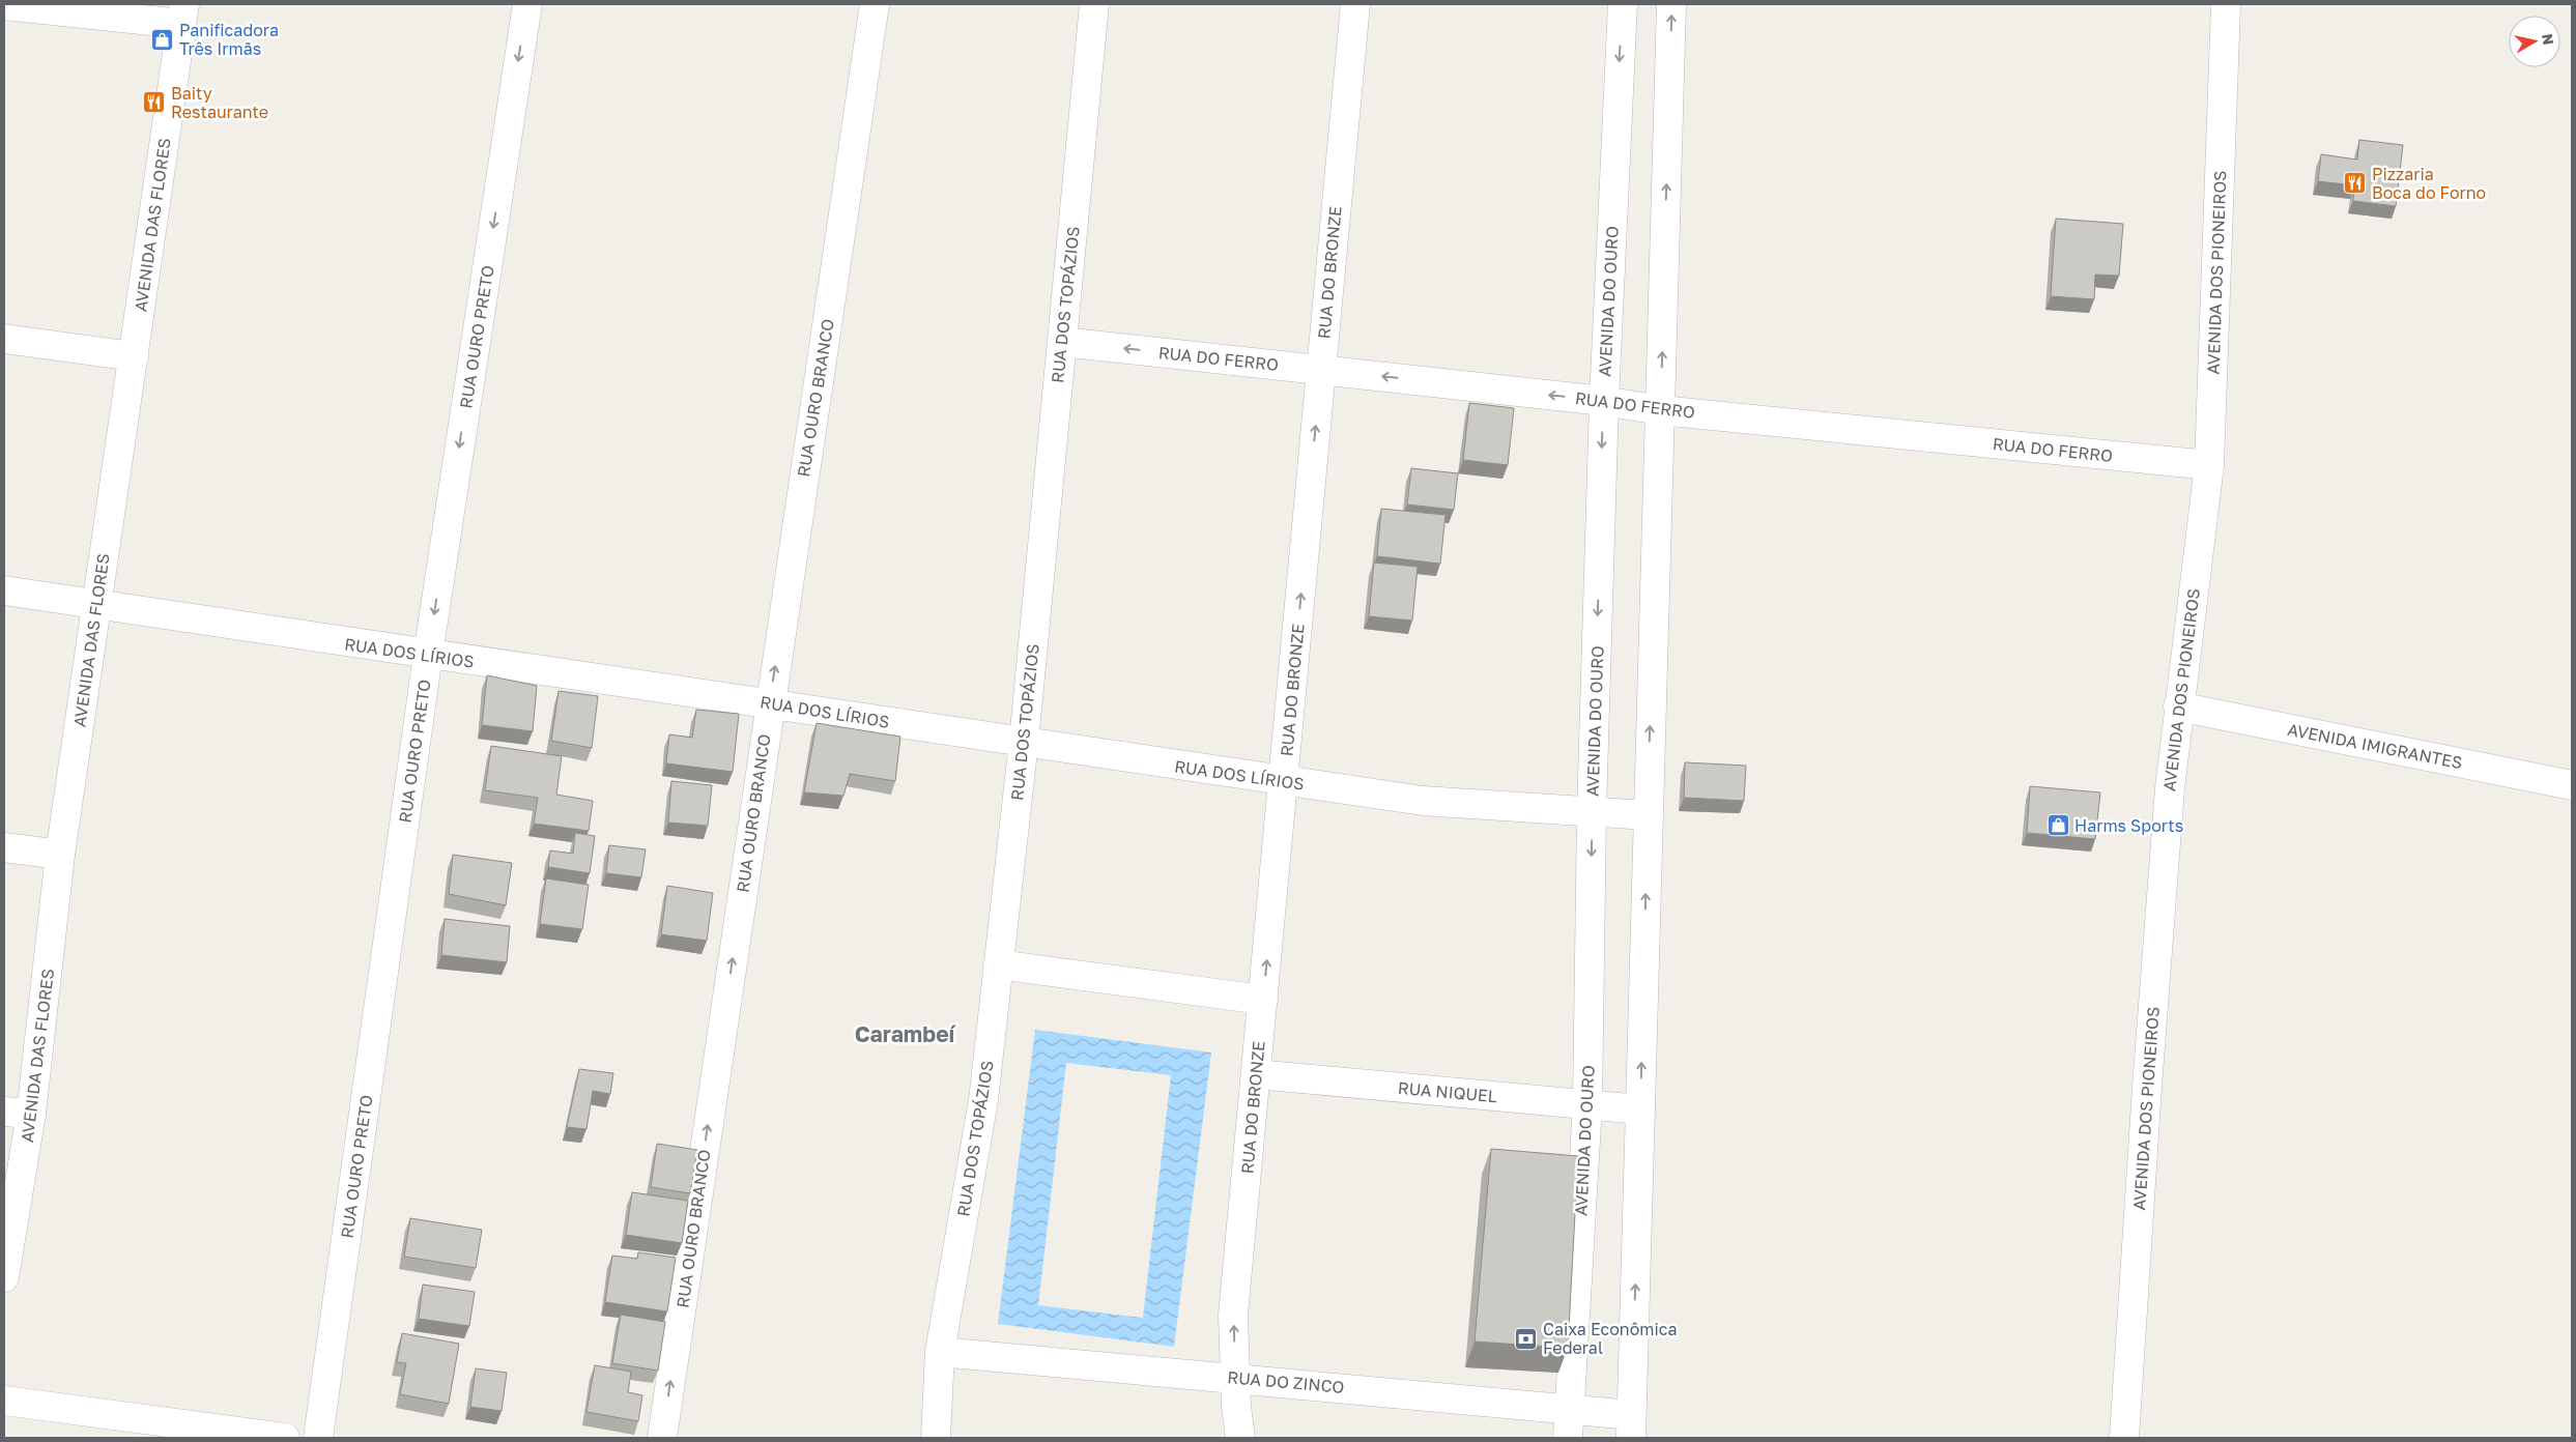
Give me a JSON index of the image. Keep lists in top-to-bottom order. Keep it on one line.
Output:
{"streets":{"street":["AVENIDA DAS FLORES","RUA DO BRONZE","AVENIDA DOS PIONEIROS","AVENIDA DO OURO","RUA DOS TOPÁZIOS","RUA OURO PRETO","RUA DO FERRO","RUA OURO BRANCO","RUA DOS LÍRIOS","AVENIDA IMIGRANTES","RUA NIQUEL","RUA DO ZINCO"]},"crossings":[["AVENIDA DAS FLORES","RUA DOS LÍRIOS"],["RUA DO BRONZE","RUA DO FERRO"],["RUA DO BRONZE","RUA DOS LÍRIOS"],["RUA DO BRONZE","RUA NIQUEL"],["RUA DO BRONZE","RUA DO ZINCO"],["AVENIDA DOS PIONEIROS","RUA DO FERRO"],["AVENIDA DOS PIONEIROS","AVENIDA IMIGRANTES"],["AVENIDA DO OURO","RUA DO FERRO"],["AVENIDA DO OURO","RUA DOS LÍRIOS"],["AVENIDA DO OURO","RUA NIQUEL"],["AVENIDA DO OURO","RUA DO ZINCO"],["RUA DOS TOPÁZIOS","RUA DO FERRO"],["RUA DOS TOPÁZIOS","RUA DOS LÍRIOS"],["RUA DOS TOPÁZIOS","RUA DO ZINCO"],["RUA OURO PRETO","RUA DOS LÍRIOS"],["RUA OURO BRANCO","RUA DOS LÍRIOS"]],"one_way":["RUA DO BRONZE","RUA OURO PRETO","RUA DO FERRO","RUA OURO BRANCO"],"districts":["Carambeí"],"places":{"shop":["Panificadora Três Irmãs","Harms Sports"],"restaurant":["Baity Restaurante","Pizzaria Boca do Forno"],"bank":["Caixa Econômica Federal"]},"north":"right"}
